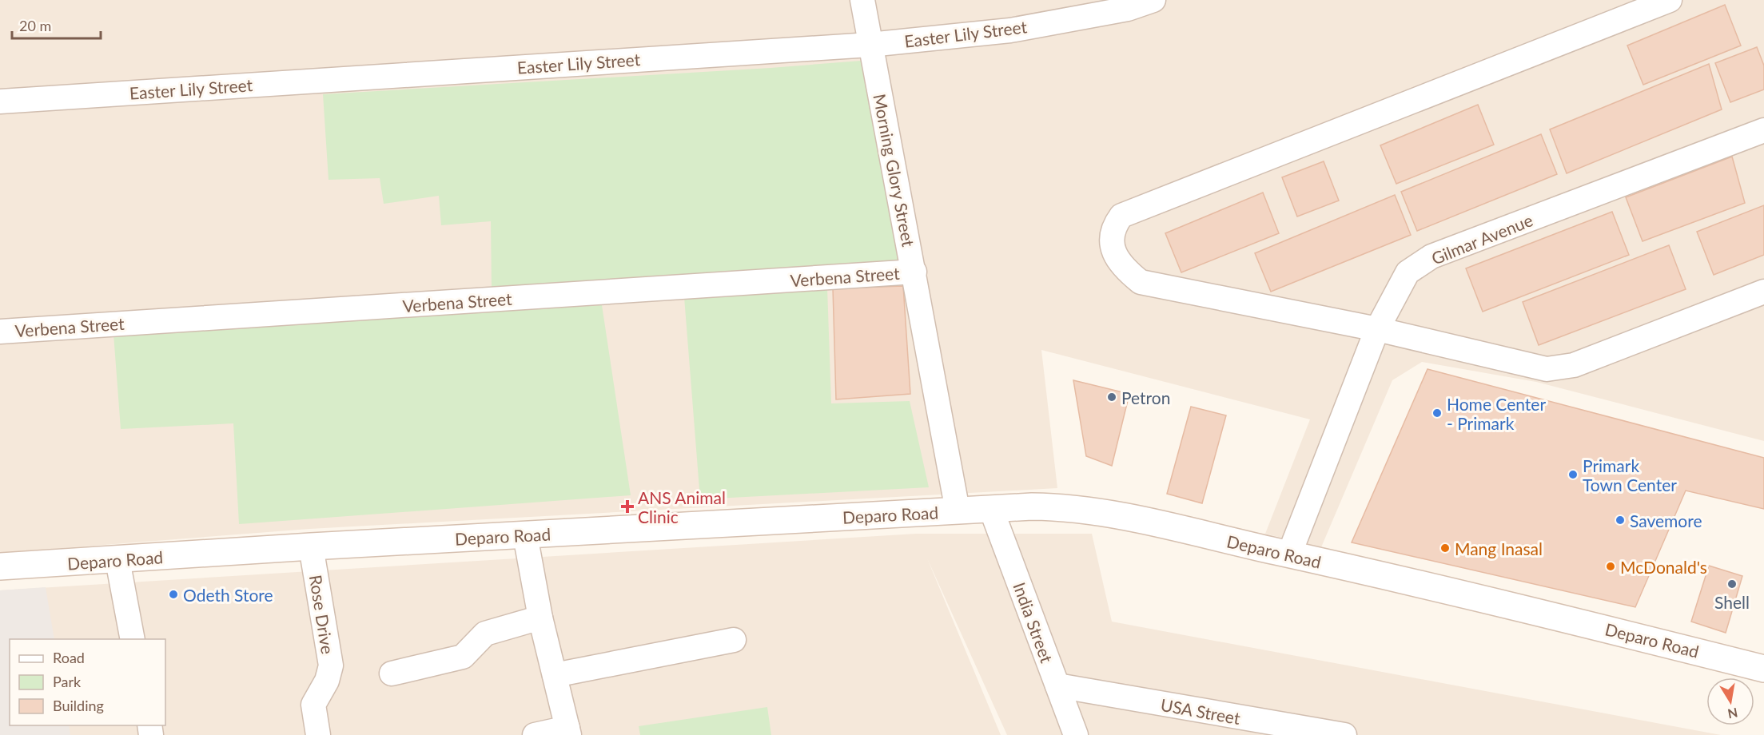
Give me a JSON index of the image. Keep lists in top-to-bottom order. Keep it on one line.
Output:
{"streets":{"main road":["Deparo Road"],"street":["Easter Lily Street","Morning Glory Street","Gilmar Avenue","Verbena Street","Rose Drive","India Street","USA Street"]},"crossings":[["Easter Lily Street","Morning Glory Street"],["Morning Glory Street","Verbena Street"],["Morning Glory Street","Deparo Road"],["Gilmar Avenue","Deparo Road"],["Deparo Road","Rose Drive"],["Deparo Road","India Street"],["India Street","USA Street"]],"places":{"other":["Petron","Home Center - Primark","Primark Town Center","Savemore","Mang Inasal","McDonald's","Shell","Odeth Store"],"health":["ANS Animal Clinic"]},"legend":["Road","Park","Building"],"scale_bar":"20 m","north":"bottom"}
